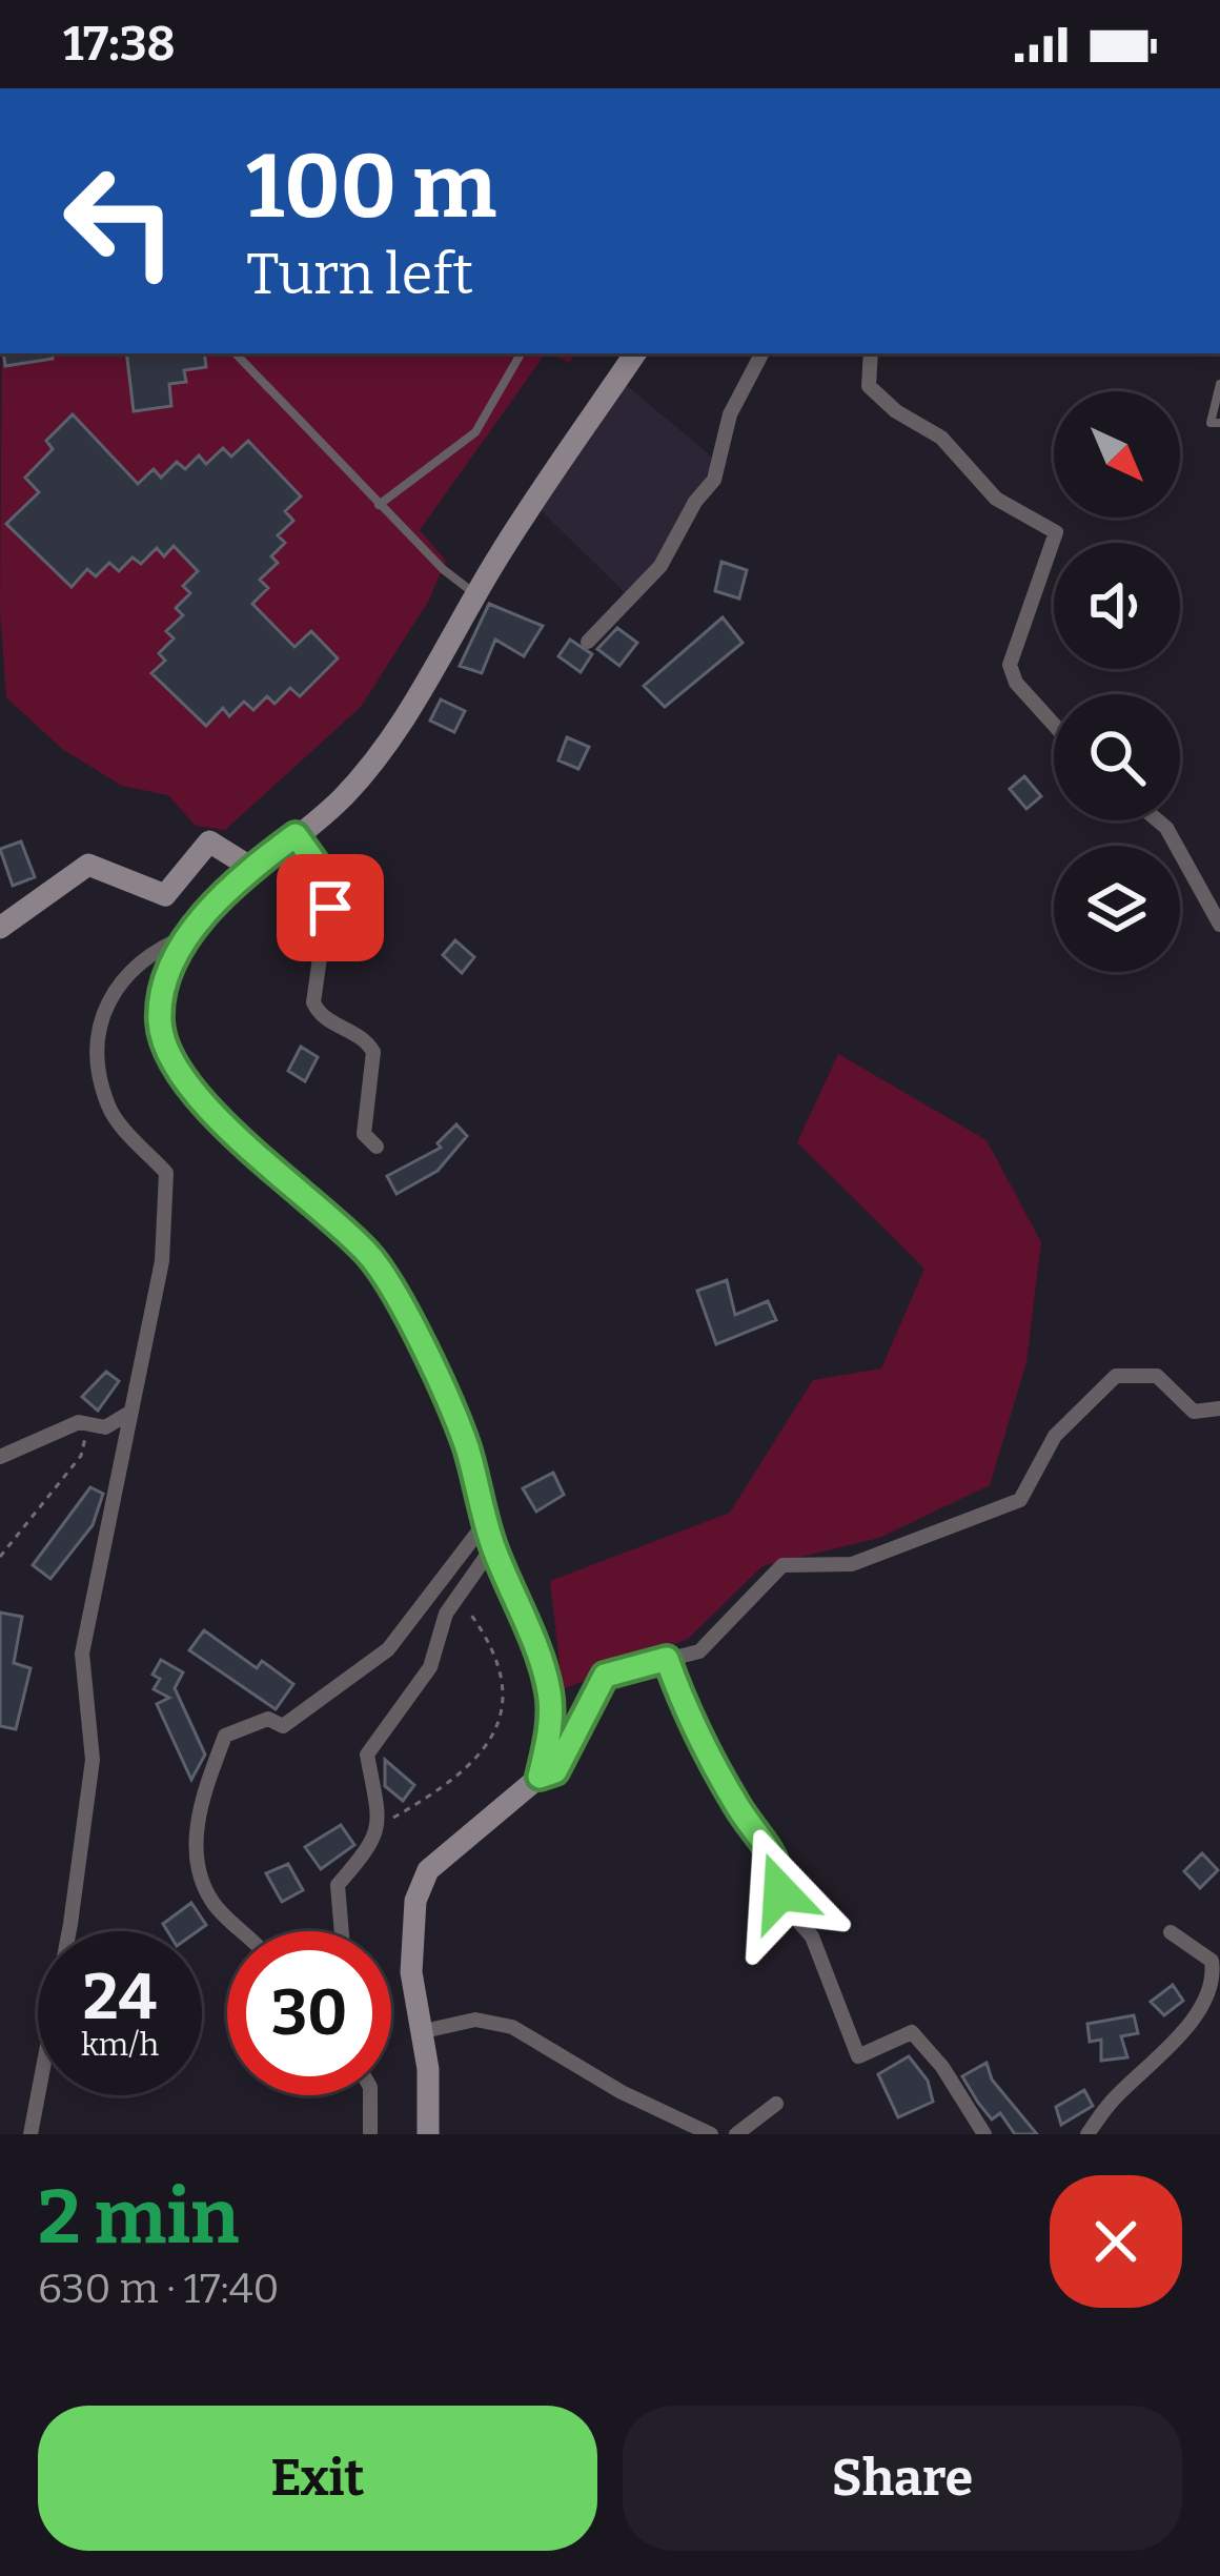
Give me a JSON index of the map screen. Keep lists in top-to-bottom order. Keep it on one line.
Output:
{"north":"bottom right","page":{"status":"17:38","turn":["100 m","Turn left"],"speed":"24 km/h","limit":"30","heading":["2 min","630 m · 17:40"],"buttons":["Exit","Share"]}}
